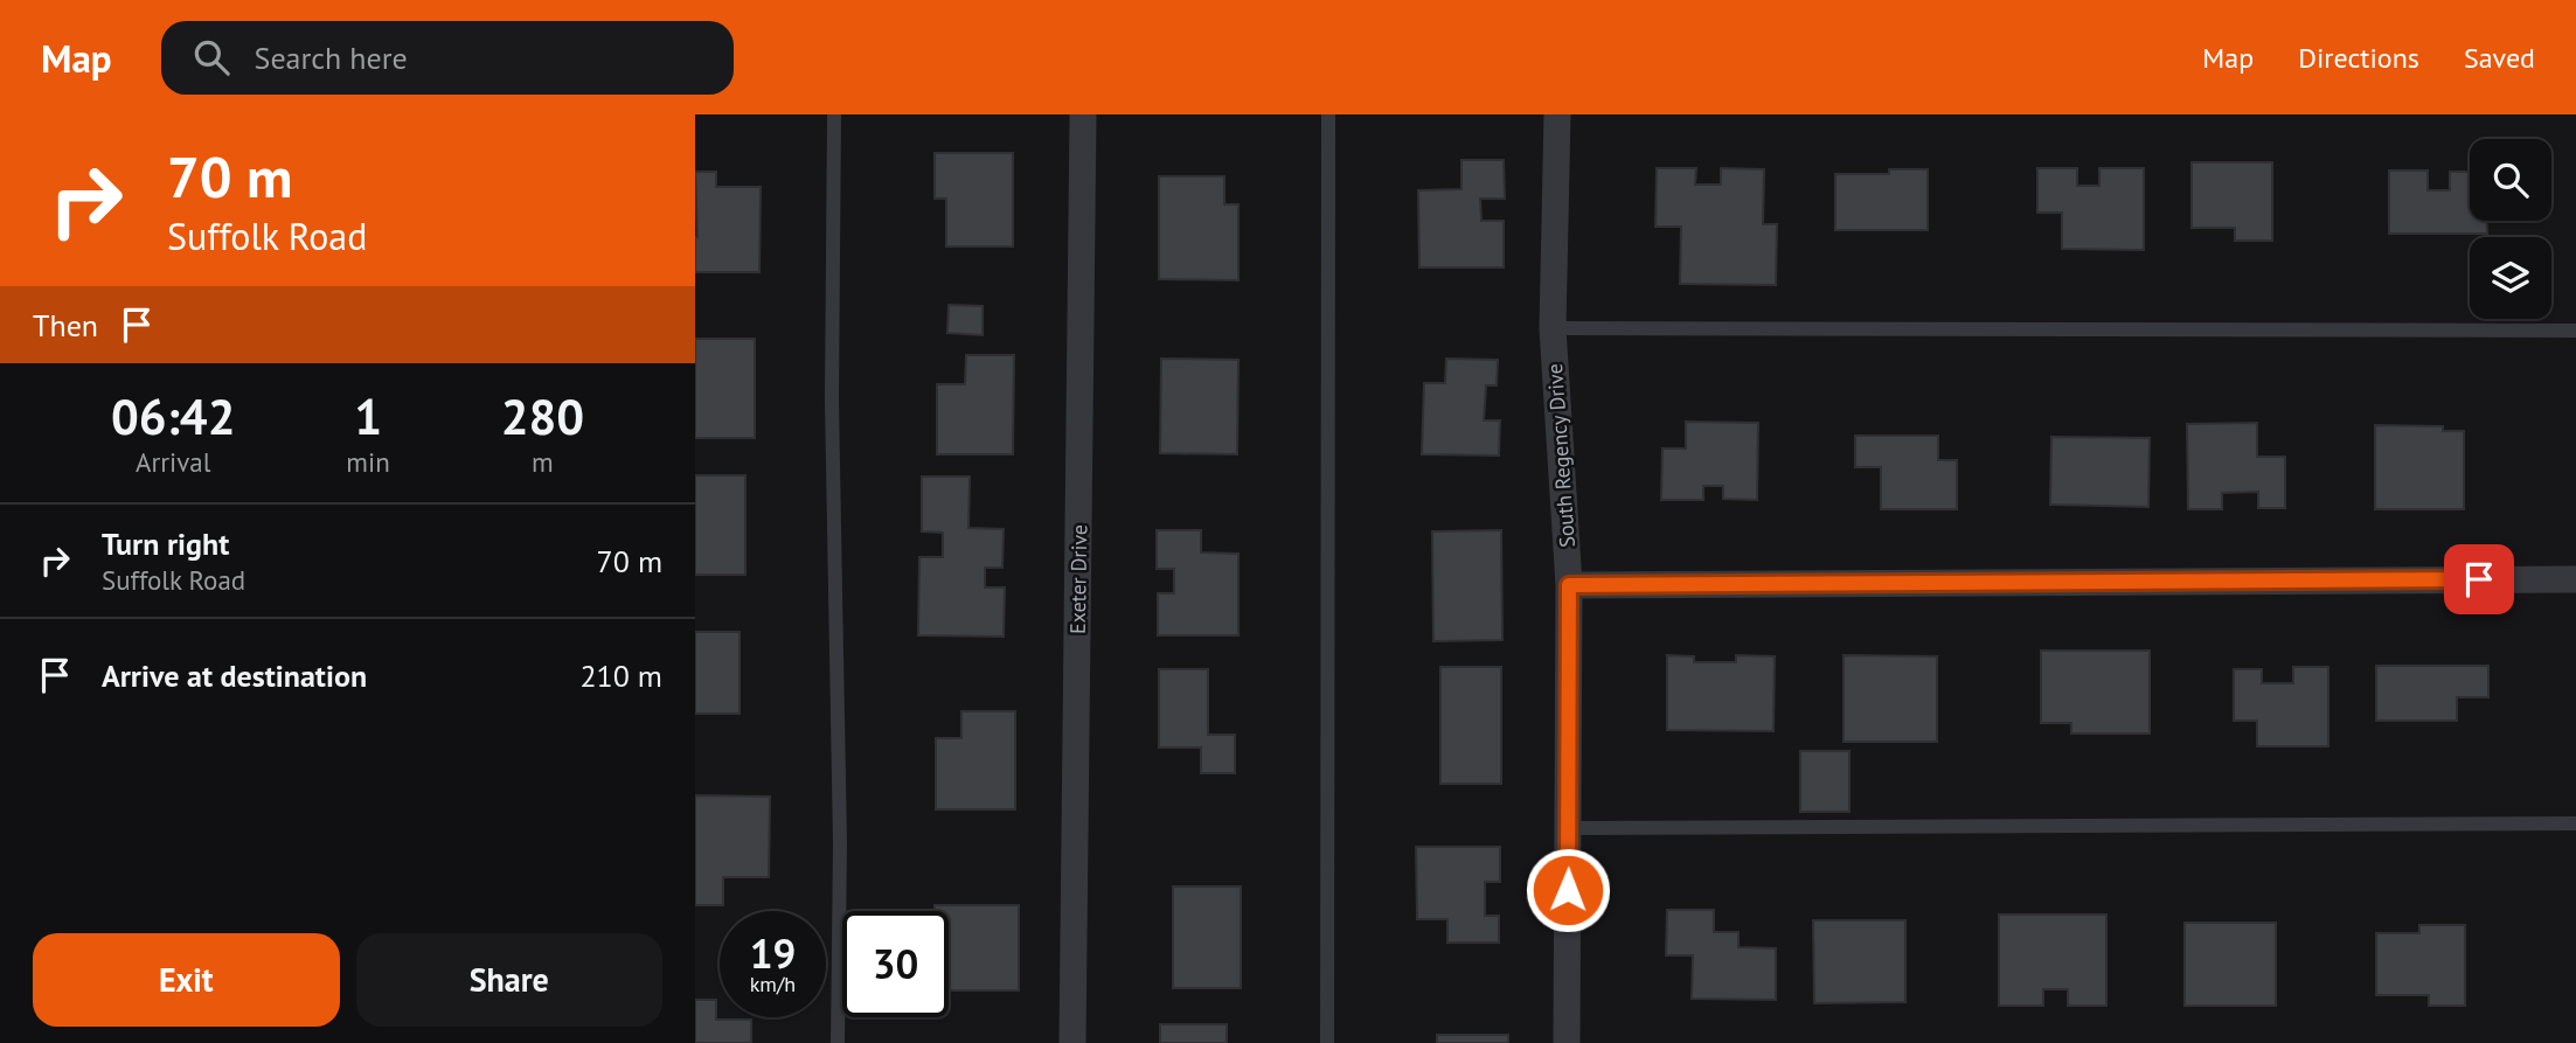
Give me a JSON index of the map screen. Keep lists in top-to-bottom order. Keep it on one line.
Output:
{"streets":{"street":["South Regency Drive","Exeter Drive"]},"page":{"header":"Map","search":"Search here","nav":["Map","Directions","Saved"],"turn":["70 m","Suffolk Road"],"then":"Then","eta":["06:42","Arrival","1","min","280","m"],"list":[{"name":"Turn right","note":"Suffolk Road","value":"70 m"},{"name":"Arrive at destination","value":"210 m"}],"speed":"19 km/h","limit":"30","buttons":["Exit","Share"]}}
